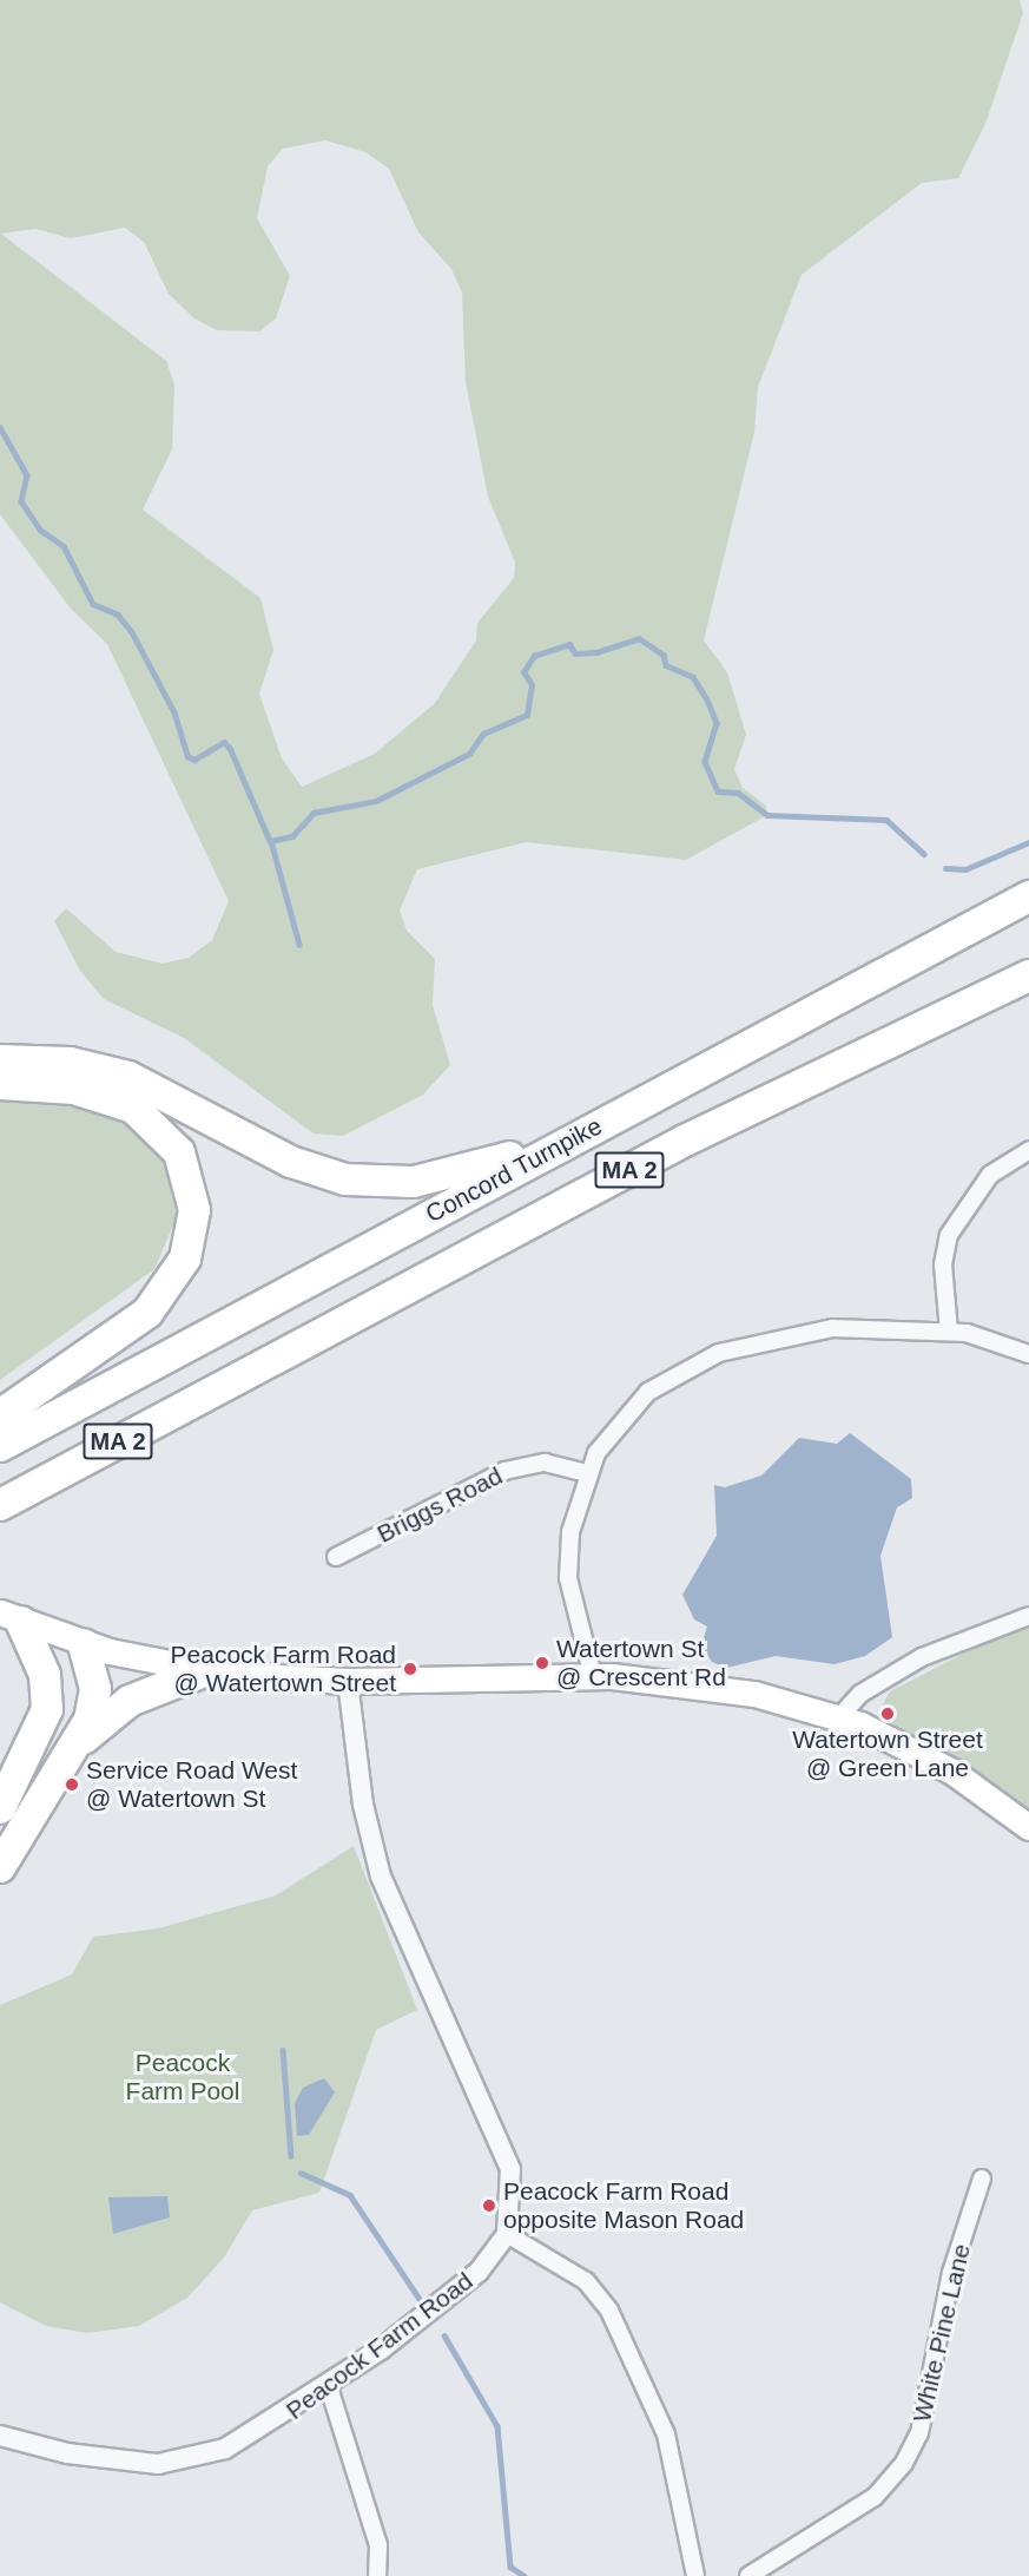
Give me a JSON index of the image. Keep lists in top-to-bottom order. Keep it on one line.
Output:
{"streets":{"highway":["Concord Turnpike","MA 2"],"street":["Briggs Road","White Pine Lane","Peacock Farm Road"]},"parks":["Peacock Farm Pool"],"places":["Watertown St @ Crescent Rd","Peacock Farm Road @ Watertown Street","Watertown Street @ Green Lane","Service Road West @ Watertown St","Peacock Farm Road opposite Mason Road"]}
